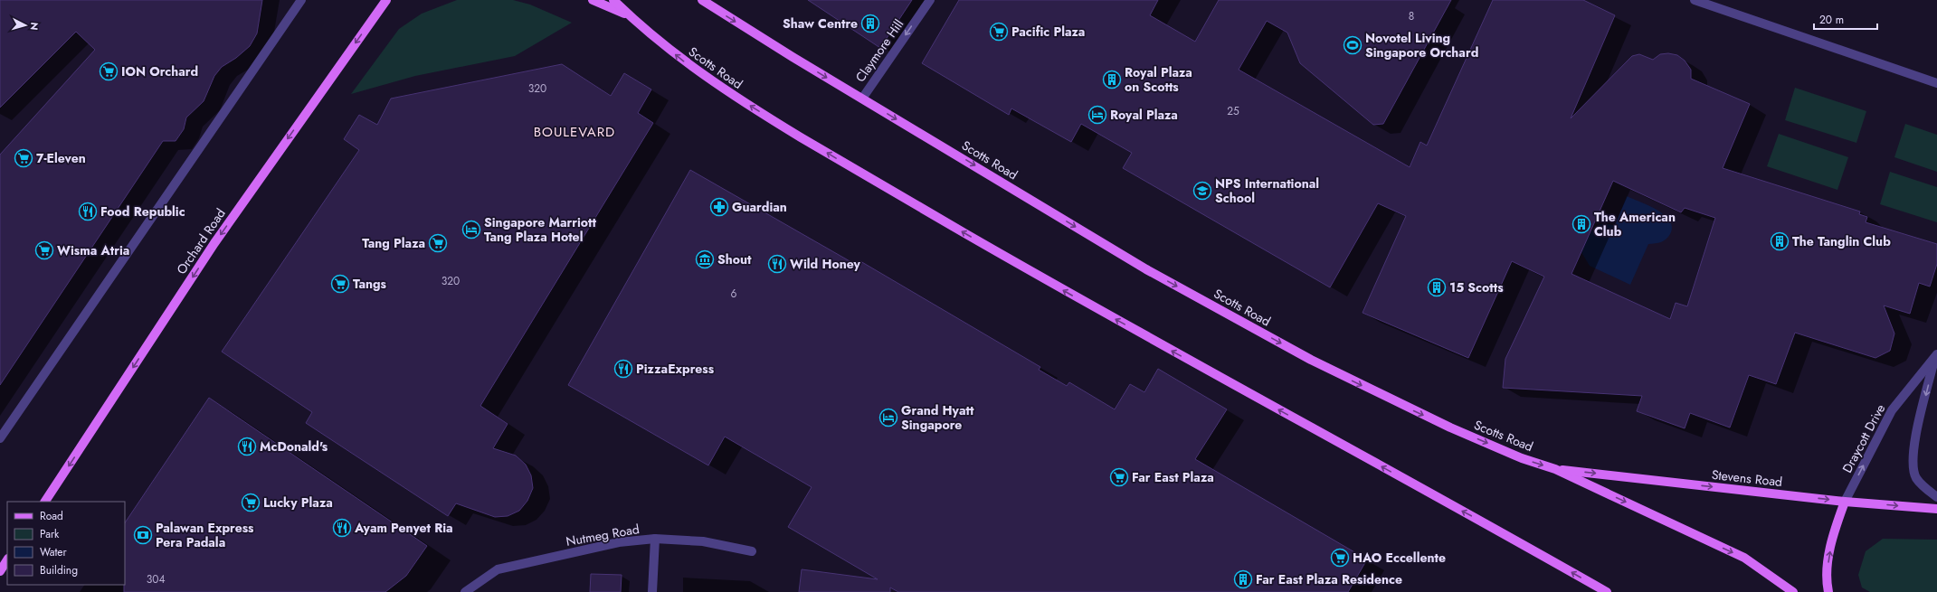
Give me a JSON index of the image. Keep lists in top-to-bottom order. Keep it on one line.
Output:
{"streets":{"main road":["Scotts Road","Orchard Road","Stevens Road"],"street":["Claymore Hill","Draycott Drive","Nutmeg Road"]},"crossings":[["Claymore Hill","Scotts Road"],["Scotts Road","Stevens Road"],["Draycott Drive","Stevens Road"]],"one_way":["Claymore Hill","Orchard Road","Stevens Road"],"districts":["BOULEVARD"],"places":{"building":["Shaw Centre","Royal Plaza on Scotts","The American Club","The Tanglin Club","15 Scotts","Far East Plaza Residence"],"supermarket":["Pacific Plaza","ION Orchard","7-Eleven","Tang Plaza","Wisma Atria","Tangs","Far East Plaza","Lucky Plaza","HAO Eccellente"],"sports":["Novotel Living Singapore Orchard"],"hotel":["Royal Plaza","Singapore Marriott Tang Plaza Hotel","Grand Hyatt Singapore"],"school or university":["NPS International School"],"pharmacy":["Guardian"],"restaurant":["Food Republic","Wild Honey","PizzaExpress","McDonald's","Ayam Penyet Ria"],"museum":["Shout"],"bank":["Palawan Express Pera Padala"]},"house_numbers":["8","320","25","320","6","304"],"legend":["Road","Park","Water","Building"],"scale_bar":"20 m","north":"right"}
